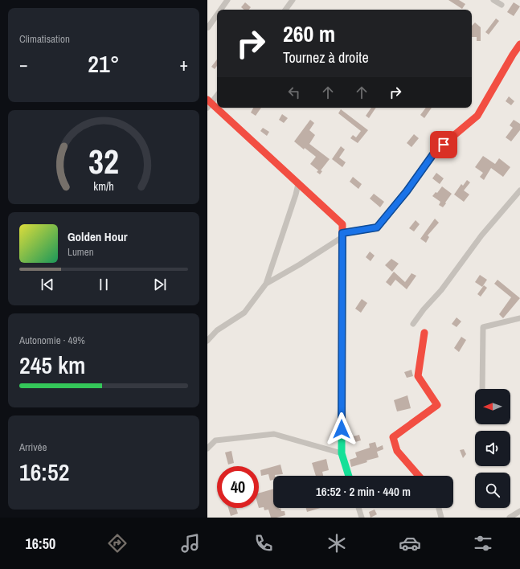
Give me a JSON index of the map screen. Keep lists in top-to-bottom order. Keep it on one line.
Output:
{"north":"left","page":{"tile":["Climatisation",["Autonomie · 49%","245 km"],["Arrivée","16:52"]],"turn":["260 m","Tournez à droite"],"heat":["−","21°","+"],"song":["Golden Hour","Lumen"],"limit":"40","trip":"16:52 · 2 min · 440 m","tabs":"16:50","gauge":["32","km/h"]}}
